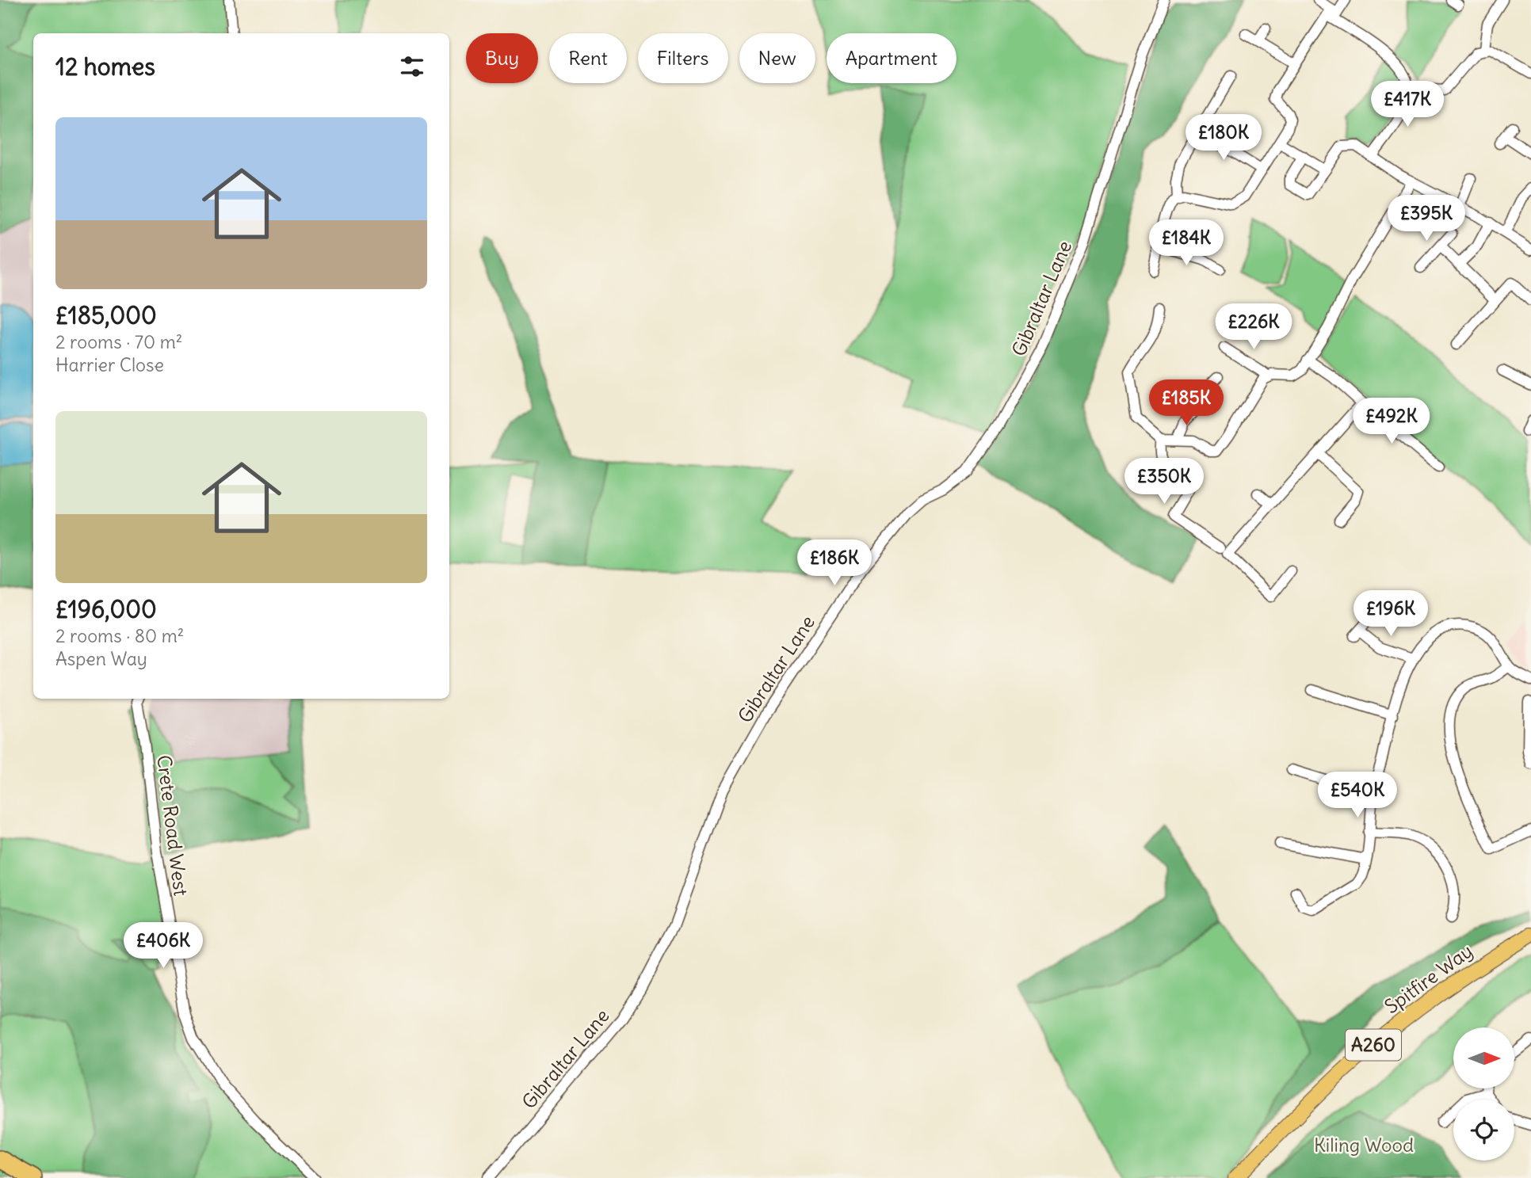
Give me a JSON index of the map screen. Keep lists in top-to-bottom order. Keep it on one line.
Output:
{"streets":{"main road":["Spitfire Way","A260"],"street":["Gibraltar Lane","Crete Road West"]},"parks":["Kiling Wood"],"north":"right","page":{"chip":["Buy","Rent","Filters","New","Apartment"],"heading":"12 homes","price":["£417K","£180K","£395K","£184K","£226K","£185K","£492K","£350K","£186K","£196K","£540K","£406K"],"list":[{"name":"£185,000","note":"2 rooms · 70 m² · Harrier Close"},{"name":"£196,000","note":"2 rooms · 80 m² · Aspen Way"}]}}
